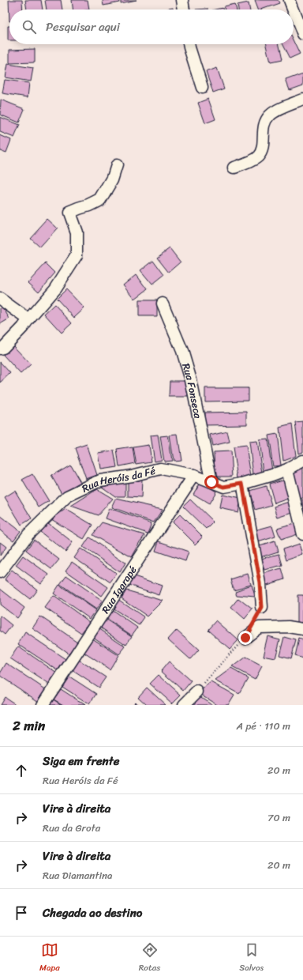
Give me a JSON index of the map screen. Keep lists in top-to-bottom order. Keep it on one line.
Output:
{"streets":{"street":["Rua Fonseca","Rua Heróis da Fé","Rua Igarapé"]},"crossings":[["Rua Fonseca","Rua Heróis da Fé"],["Rua Heróis da Fé","Rua Igarapé"]],"page":{"search":"Pesquisar aqui","heading":["2 min","A pé · 110 m"],"list":[["Siga em frente","Rua Heróis da Fé","20 m"],["Vire à direita","Rua da Grota","70 m"],["Vire à direita","Rua Diamantina","20 m"],"Chegada ao destino"],"nav":["Mapa","Rotas","Salvos"]}}
